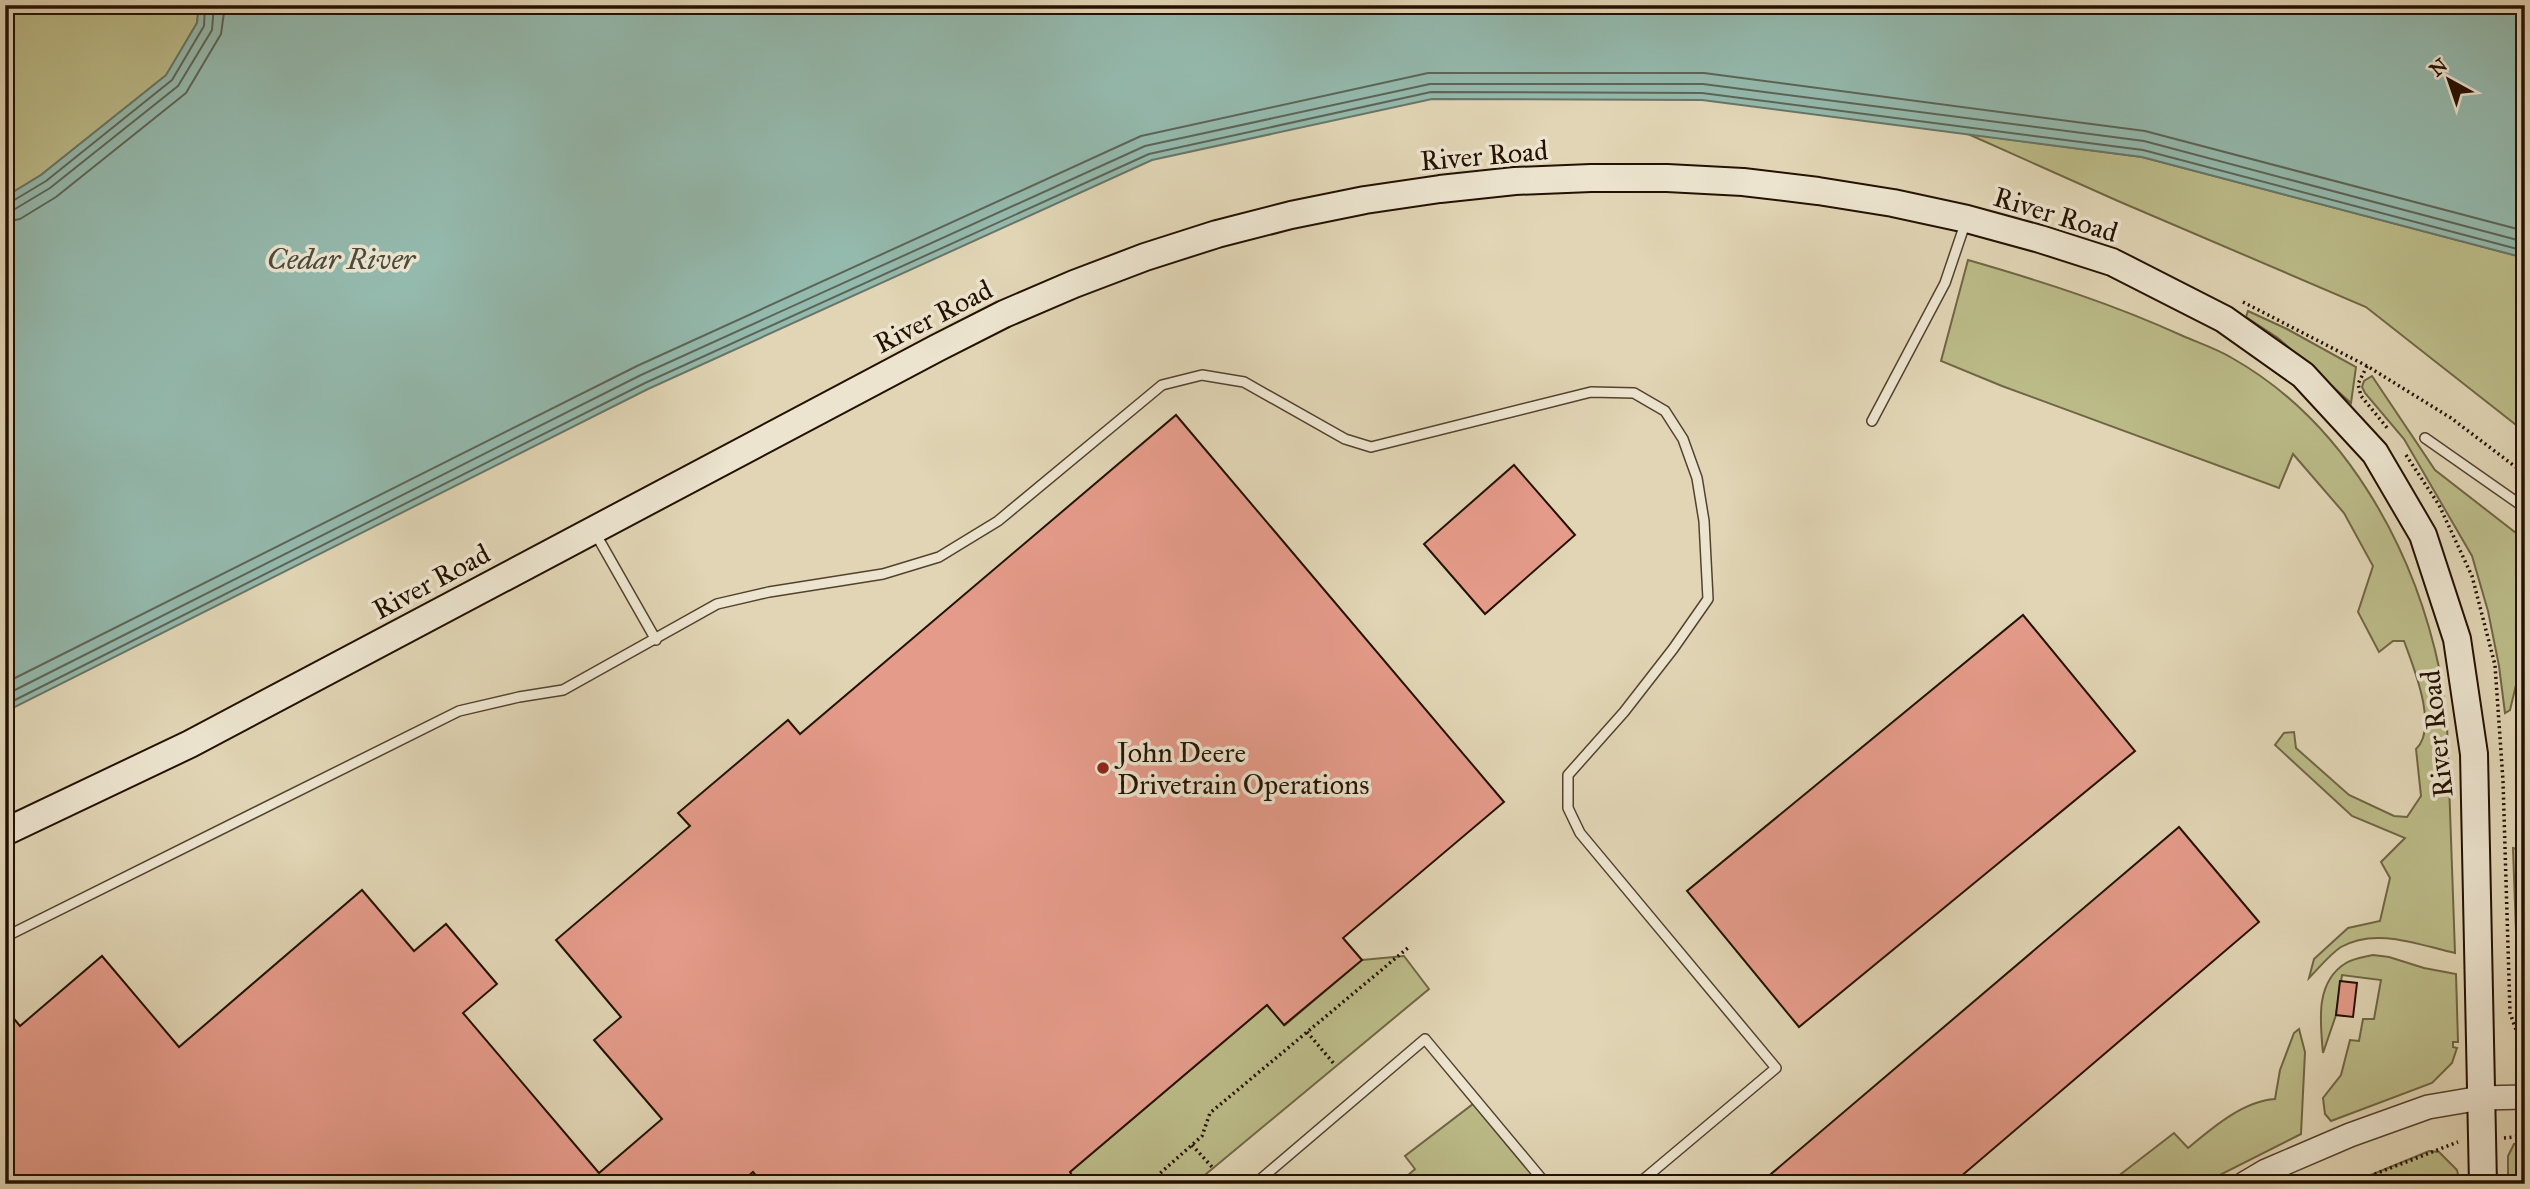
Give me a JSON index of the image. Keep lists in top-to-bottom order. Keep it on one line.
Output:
{"streets":{"main road":["River Road"]},"water":["Cedar River"],"places":["John Deere Drivetrain Operations"],"north":"top left"}
